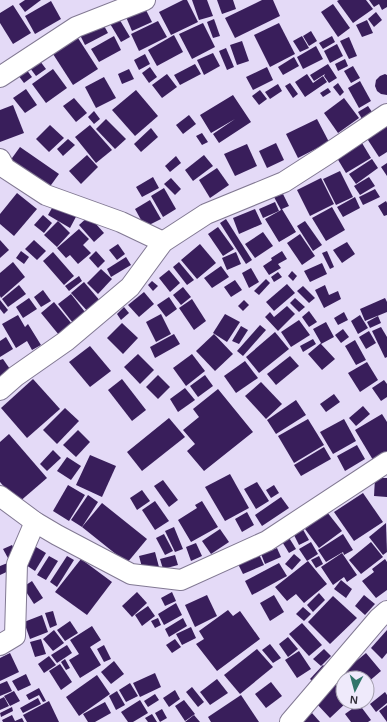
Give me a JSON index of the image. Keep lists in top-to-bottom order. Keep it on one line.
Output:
{"north":"bottom"}
